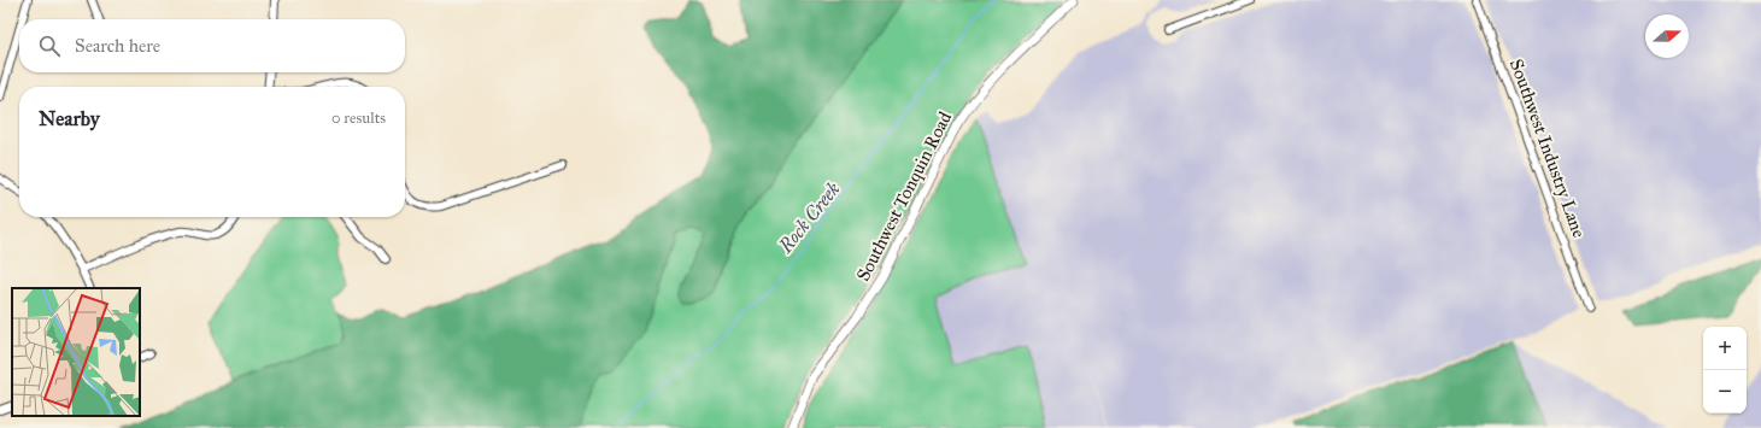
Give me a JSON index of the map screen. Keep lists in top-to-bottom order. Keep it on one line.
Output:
{"streets":{"main road":["Southwest Tonquin Road"],"street":["Southwest Industry Lane"]},"water":["Rock Creek"],"north":"right","page":{"search":"Search here","heading":["Nearby","0 results"],"map_buttons":["+","−"]}}
